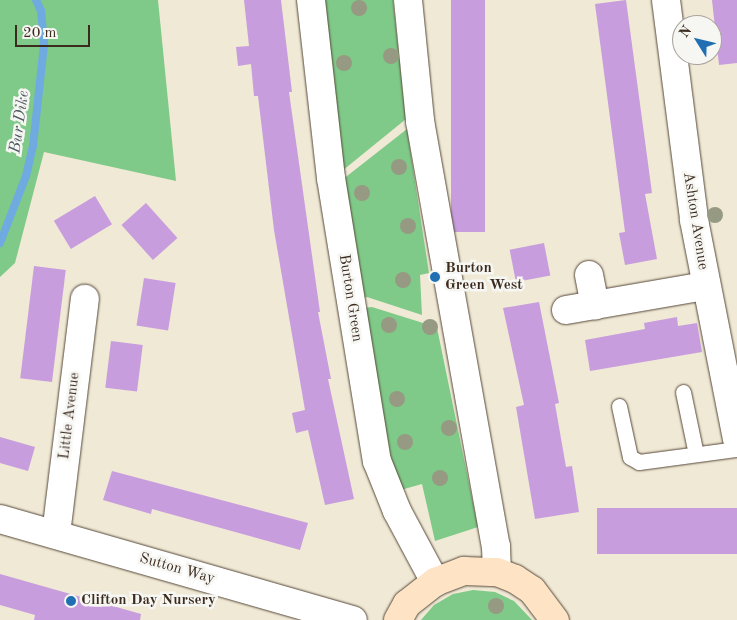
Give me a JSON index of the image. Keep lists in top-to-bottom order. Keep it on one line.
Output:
{"streets":{"street":["Ashton Avenue","Burton Green","Little Avenue","Sutton Way"]},"crossings":[["Little Avenue","Sutton Way"]],"water":["Bur Dike"],"places":["Burton Green West","Clifton Day Nursery"],"scale_bar":"20 m","north":"top left"}
